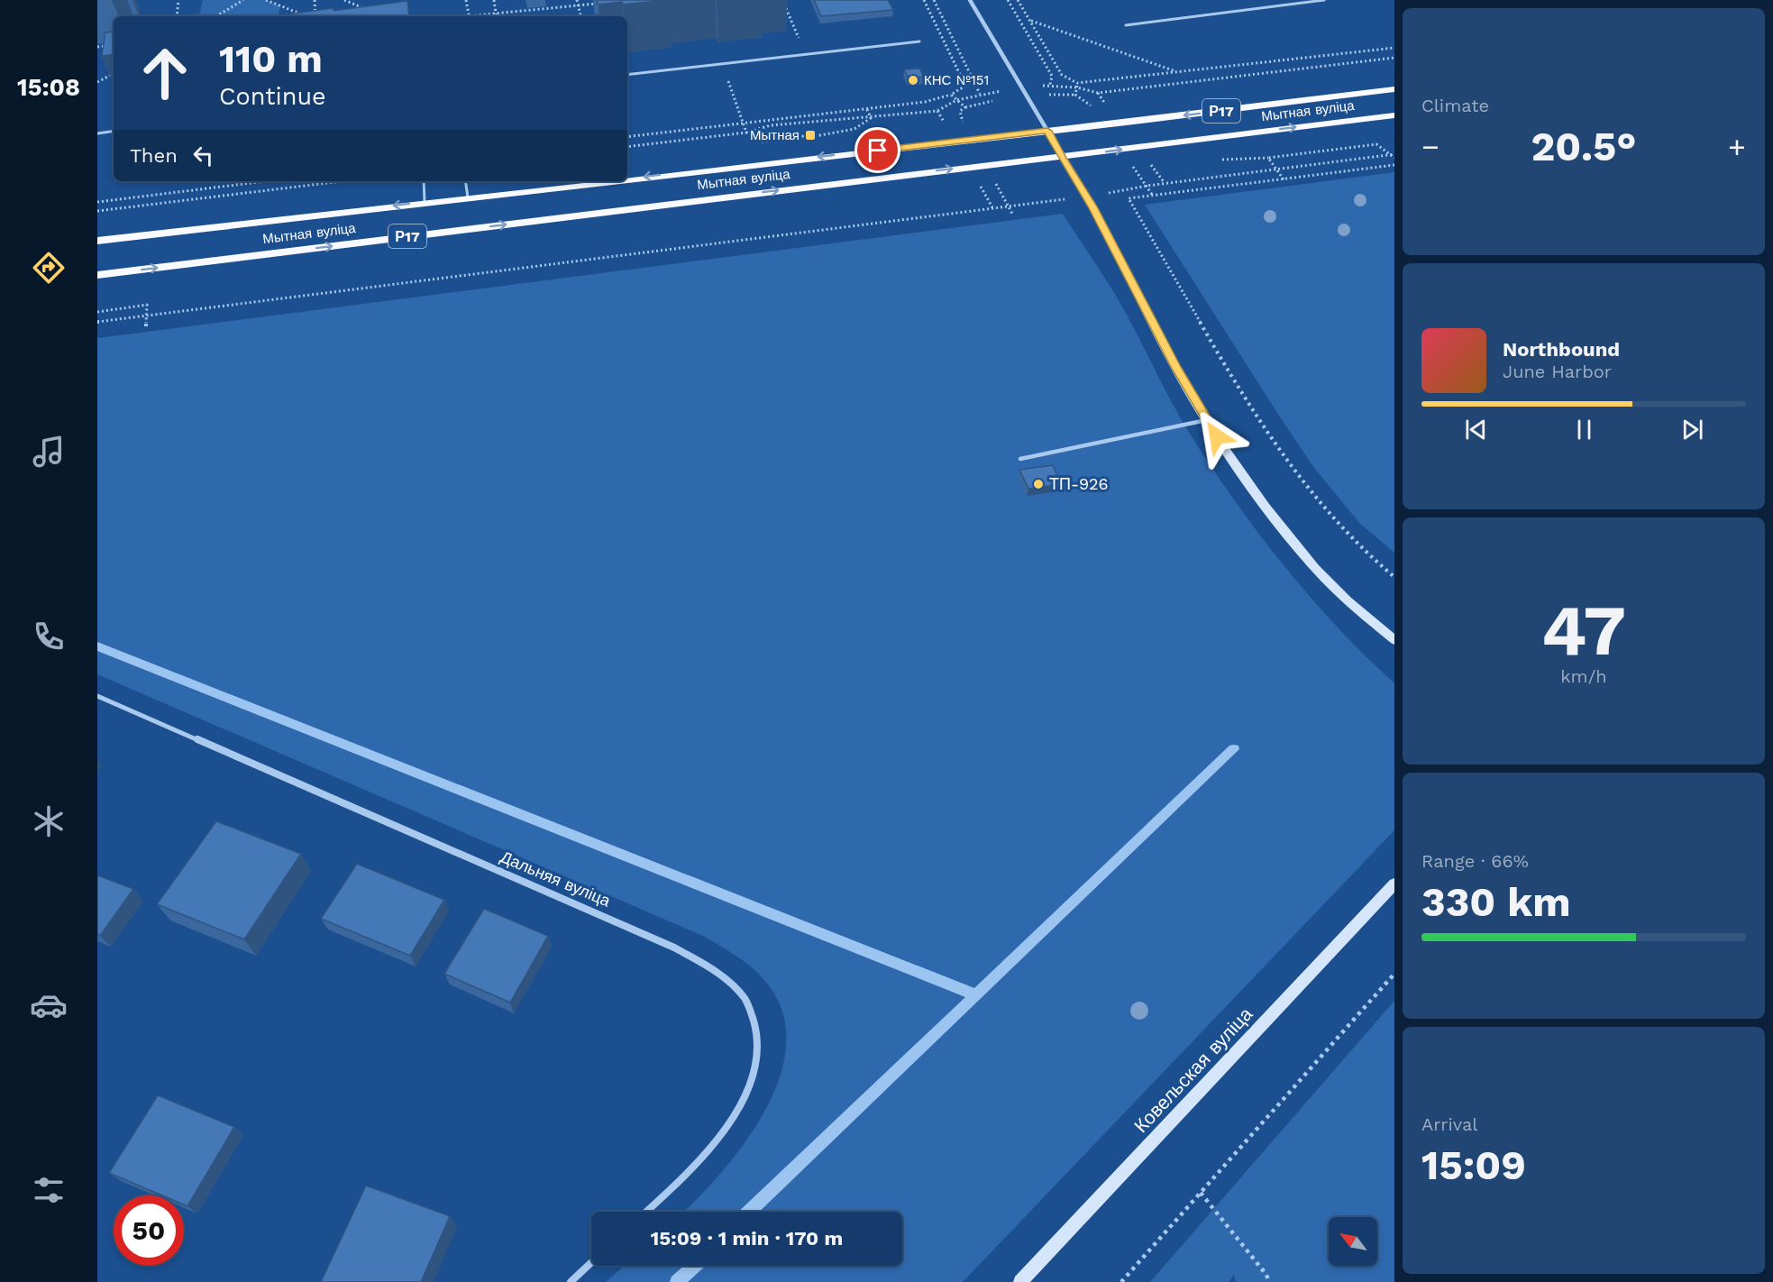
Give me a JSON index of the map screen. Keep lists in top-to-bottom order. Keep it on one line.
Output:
{"streets":{"highway":["Р17","Мытная вуліца"],"main road":["Ковельская вуліца"],"street":["Дальняя вуліца"]},"places":{"other":["КНС №151","ТП-926"],"transit":["Мытная"]},"north":"top left","page":{"tabs":"15:08","tile":["Climate",["47","km/h"],["Range · 66%","330 km"],["Arrival","15:09"]],"turn":["110 m","Continue"],"heat":["−","20.5°","+"],"then":"Then","song":["Northbound","June Harbor"],"limit":"50","trip":"15:09 · 1 min · 170 m"}}
